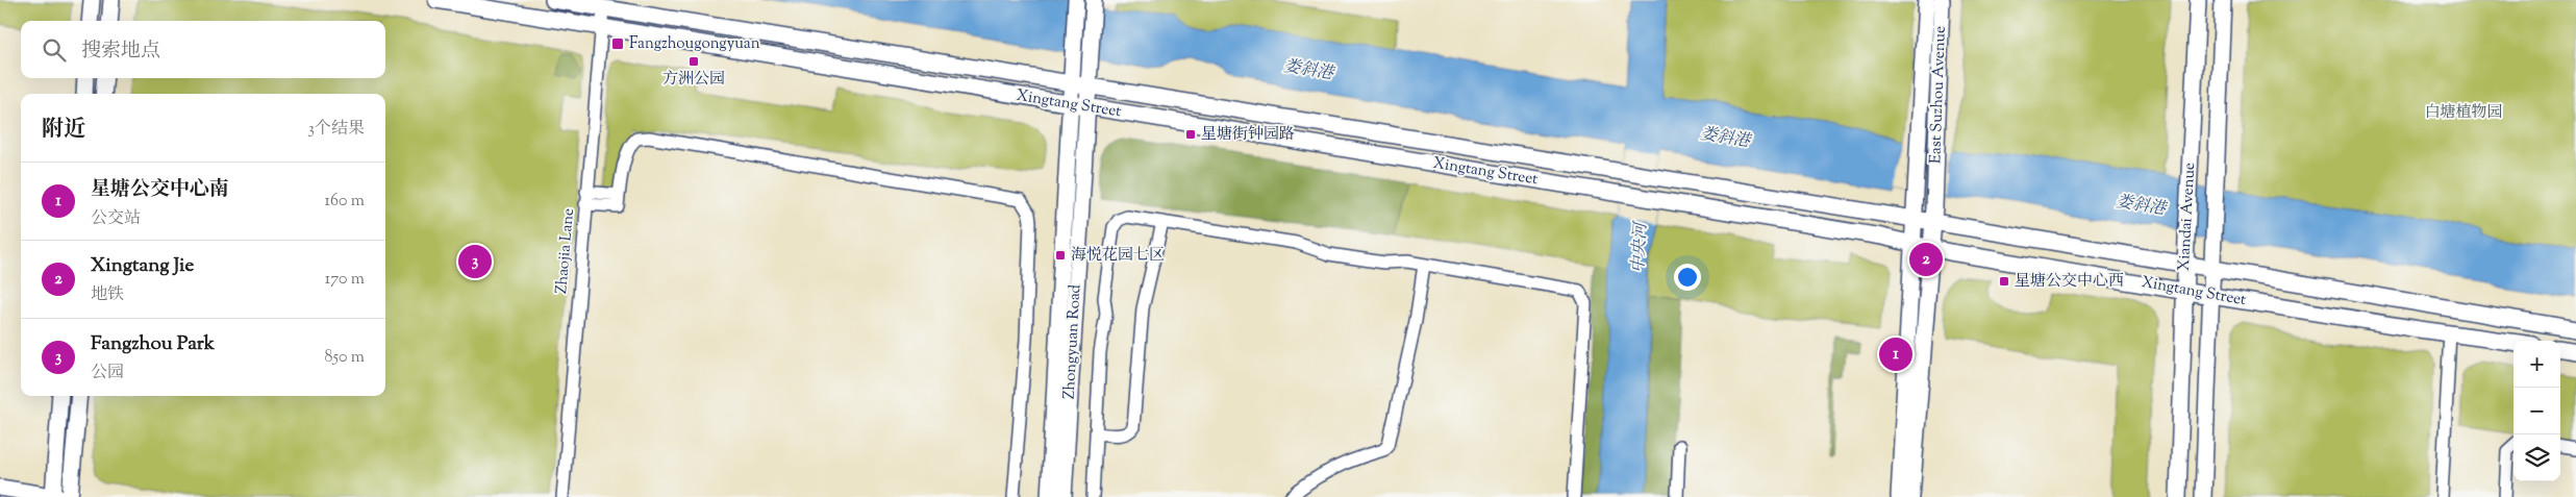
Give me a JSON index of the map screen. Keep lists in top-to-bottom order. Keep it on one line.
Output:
{"streets":{"main road":["East Suzhou Avenue","Xingtang Street","Xiandai Avenue","Zhongyuan Road"],"street":["Zhaojia Lane"]},"crossings":[["East Suzhou Avenue","Xingtang Street"],["Xingtang Street","Xiandai Avenue"],["Xingtang Street","Zhaojia Lane"],["Xingtang Street","Zhongyuan Road"]],"water":["娄斜港","中央河"],"parks":["白塘植物园"],"places":{"transit":["Fangzhougongyuan","方洲公园","星塘街钟园路","海悦花园七区","星塘公交中心西"]},"page":{"search":"搜索地点","heading":["附近","3个结果"],"list":[{"mark":"1","name":"星塘公交中心南","note":"公交站","value":"160 m"},{"mark":"2","name":"Xingtang Jie","note":"地铁","value":"170 m"},{"mark":"3","name":"Fangzhou Park","note":"公园","value":"850 m"}],"pins":["2","3","1"],"map_buttons":["+","−"]}}
